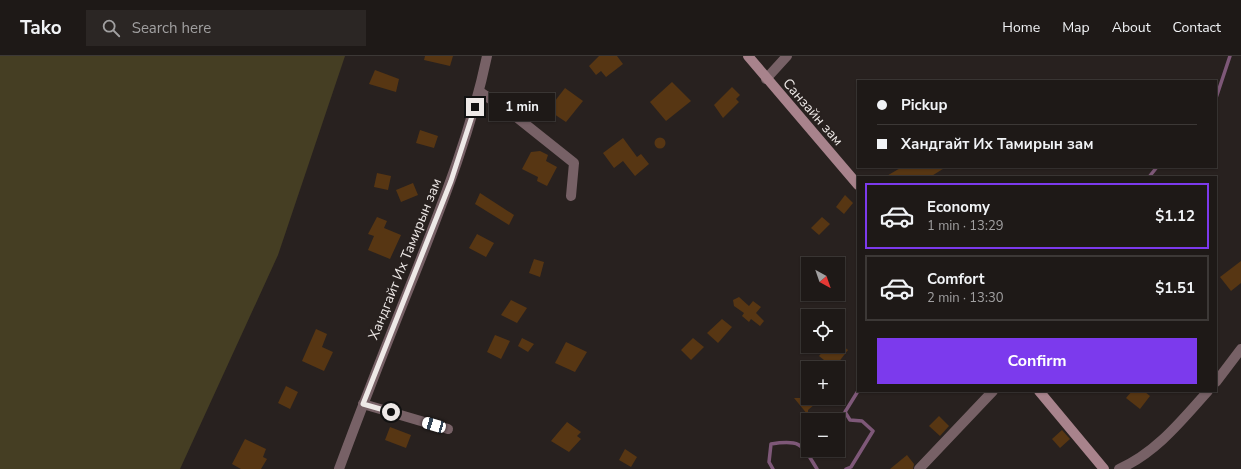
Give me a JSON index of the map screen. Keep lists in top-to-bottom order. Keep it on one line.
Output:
{"streets":{"main road":["Санзайн зам"],"street":["Хандгайт Их Тамирын зам"]},"north":"bottom right","page":{"header":"Tako","search":"Search here","nav":["Home","Map","About","Contact"],"banner":["Pickup","Хандгайт Их Тамирын зам"],"bubble":"1 min","list":[{"name":"Economy","note":"1 min · 13:29","value":"$1.12"},{"name":"Comfort","note":"2 min · 13:30","value":"$1.51"}],"map_buttons":["+","−"],"buttons":"Confirm"}}
